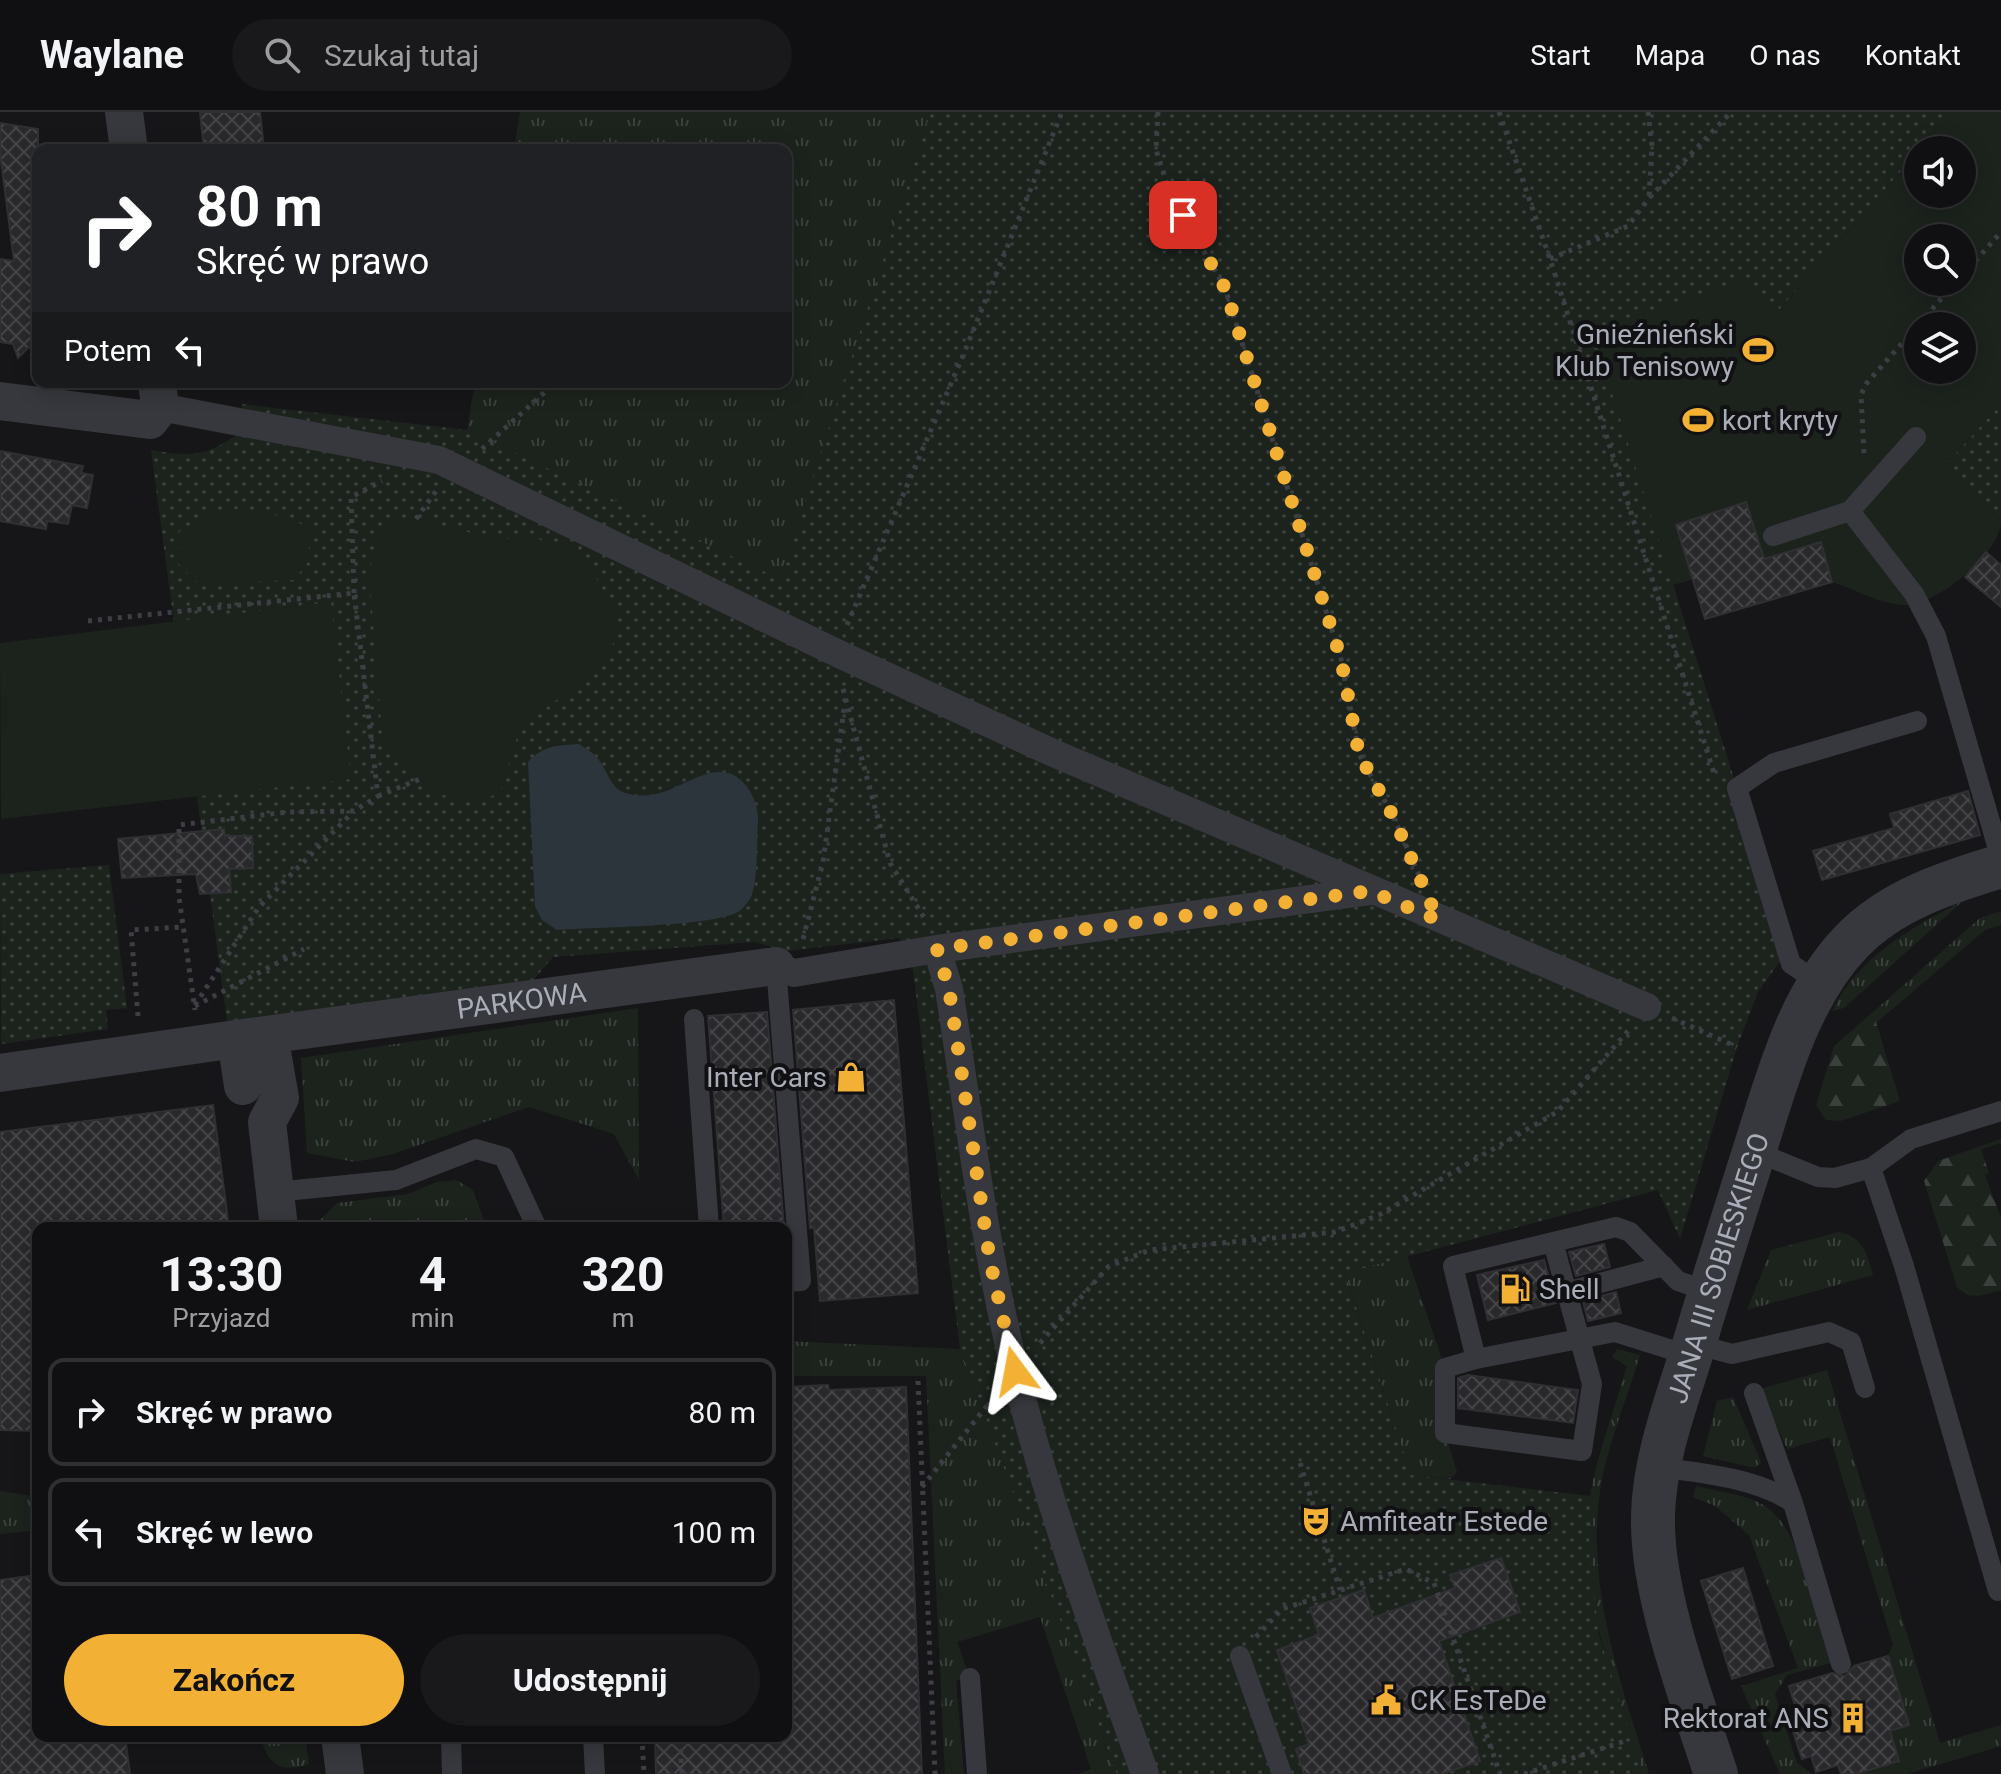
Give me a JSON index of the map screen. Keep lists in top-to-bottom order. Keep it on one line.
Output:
{"streets":{"street":["PARKOWA","JANA III SOBIESKIEGO"]},"places":{"sports":["Gnieźnieński Klub Tenisowy","kort kryty"],"shop":["Inter Cars"],"fuel station":["Shell"],"theatre":["Amfiteatr Estede"],"public building":["CK EsTeDe"],"building":["Rektorat ANS"]},"page":{"header":"Waylane","search":"Szukaj tutaj","nav":["Start","Mapa","O nas","Kontakt"],"turn":["80 m","Skręć w prawo"],"then":"Potem","eta":["13:30","Przyjazd","4","min","320","m"],"list":[{"name":"Skręć w prawo","value":"80 m"},{"name":"Skręć w lewo","value":"100 m"}],"buttons":["Zakończ","Udostępnij"]}}
